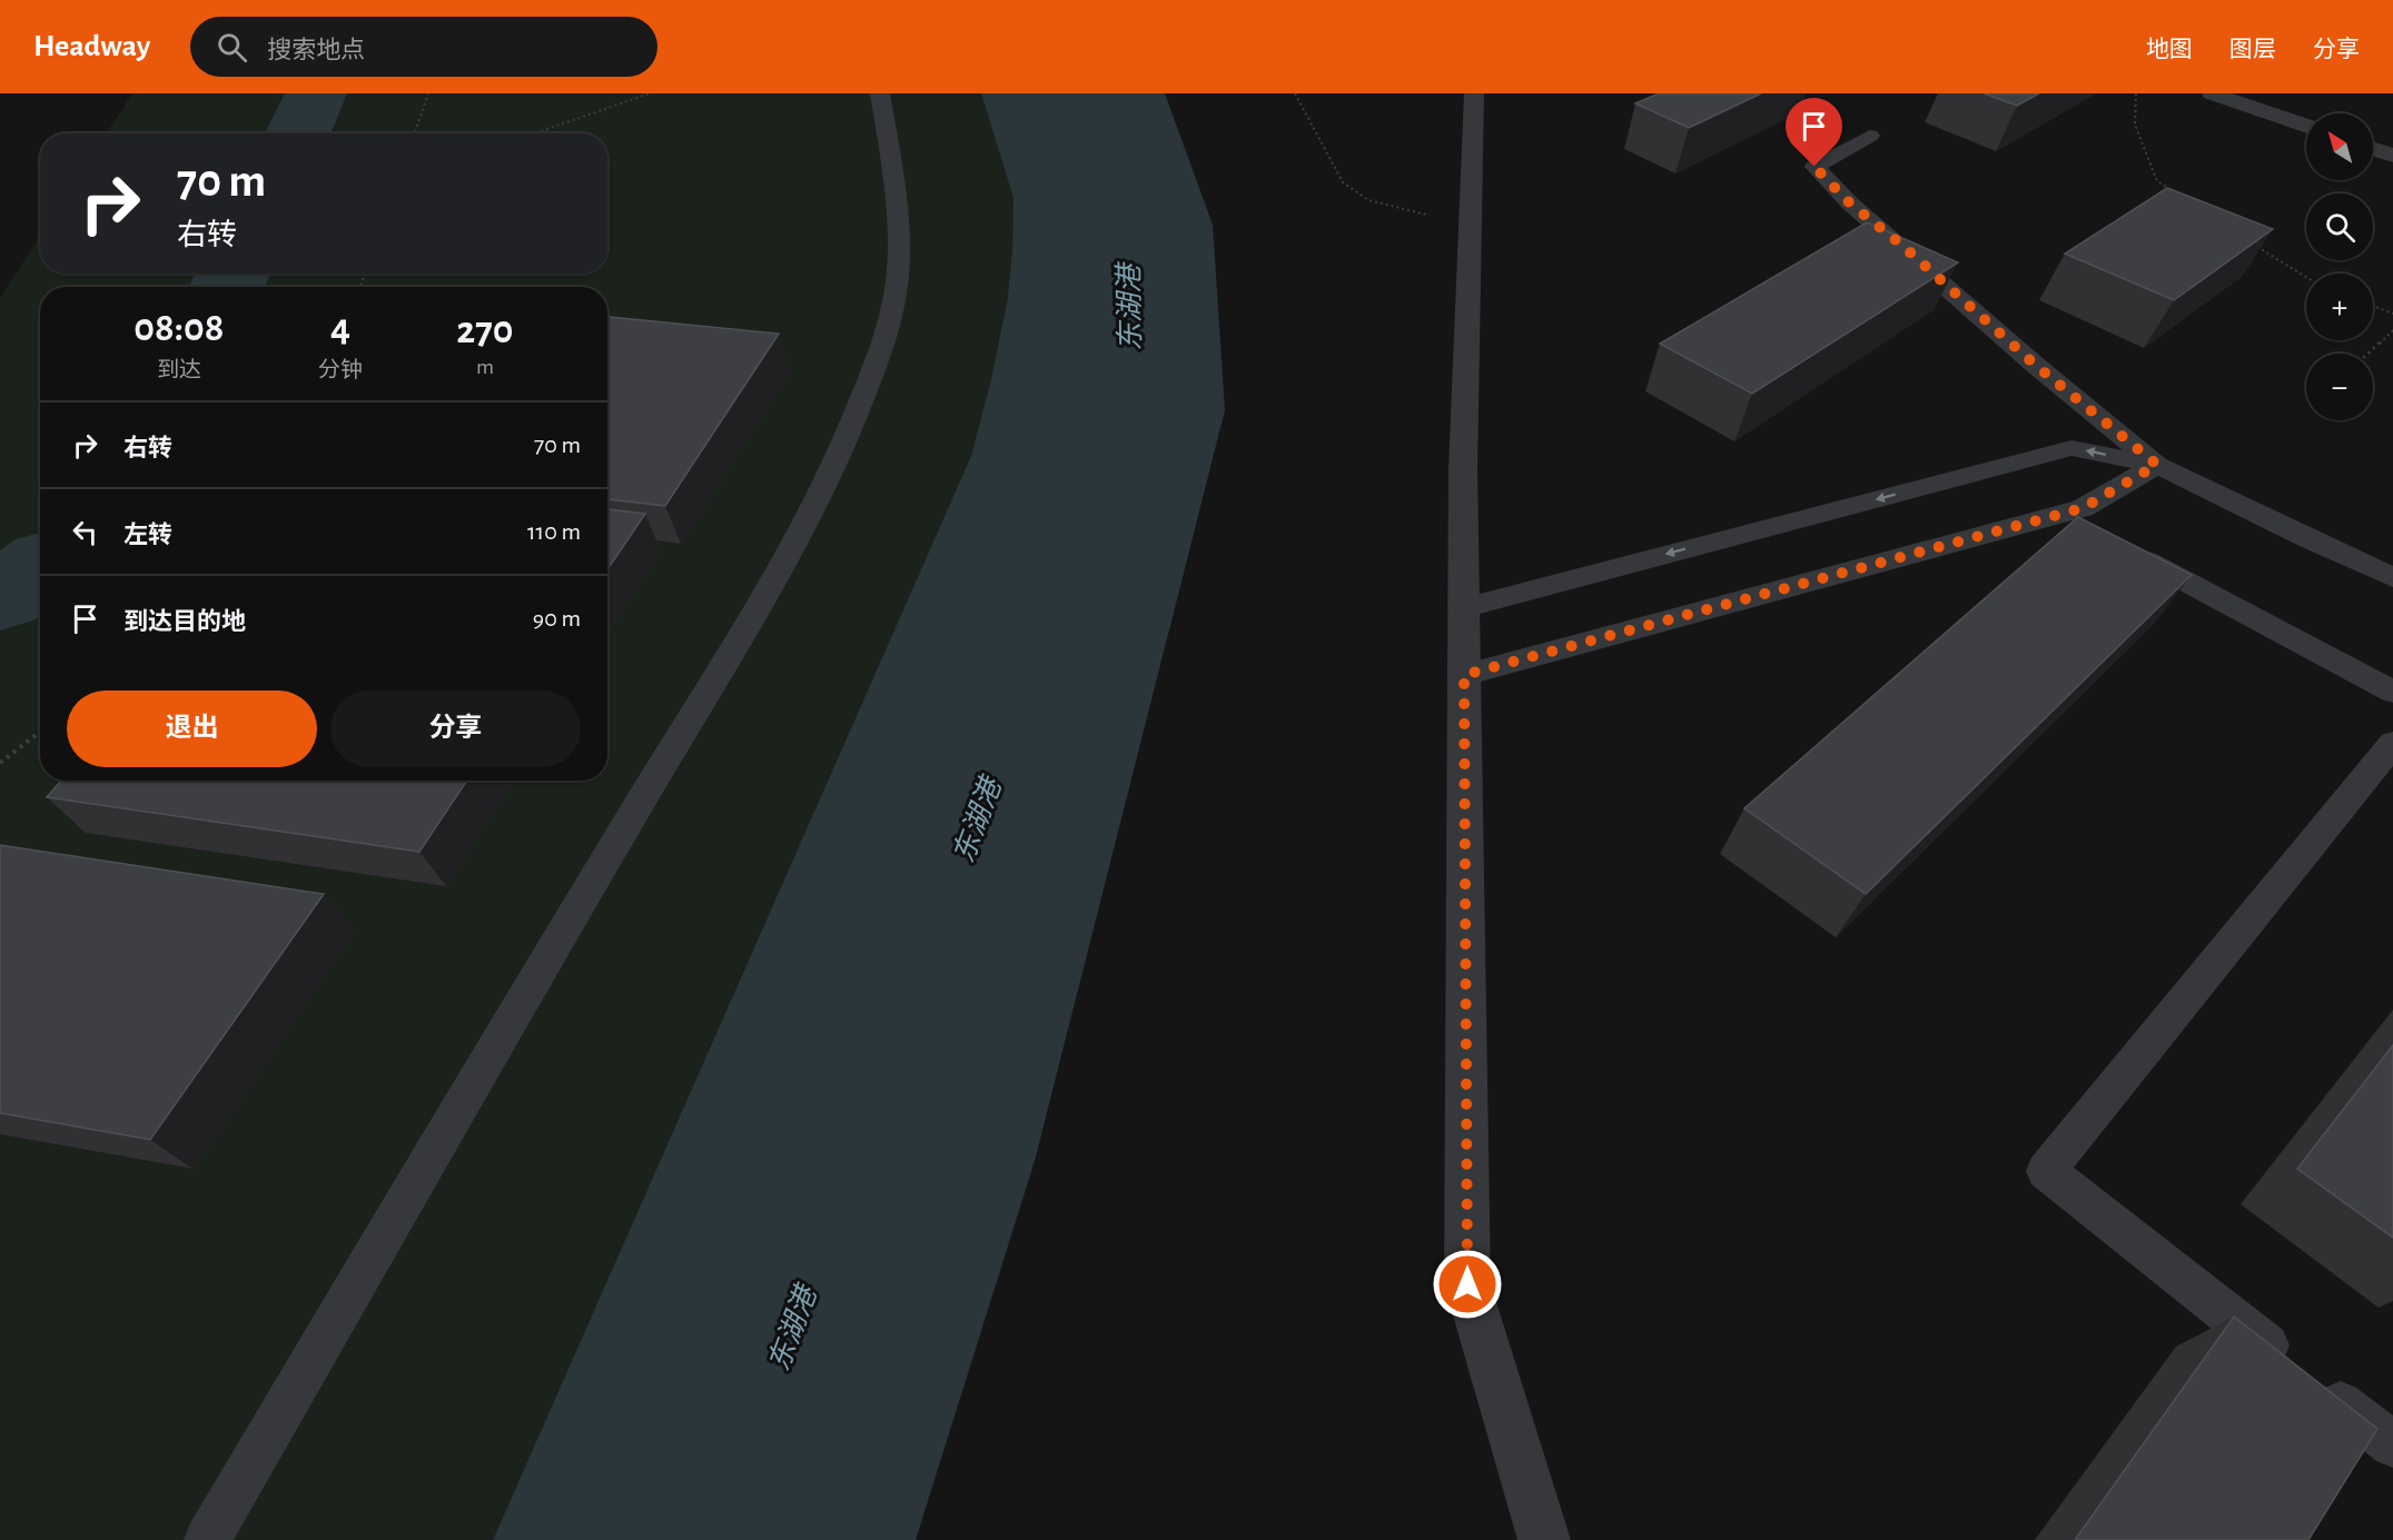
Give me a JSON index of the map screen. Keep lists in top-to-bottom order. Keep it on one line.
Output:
{"water":["东湖港"],"north":"top left","page":{"header":"Headway","search":"搜索地点","nav":["地图","图层","分享"],"map_buttons":["+","−"],"turn":["70 m","右转"],"eta":["08:08","到达","4","分钟","270","m"],"list":[{"name":"右转","value":"70 m"},{"name":"左转","value":"110 m"},{"name":"到达目的地","value":"90 m"}],"buttons":["退出","分享"]}}
